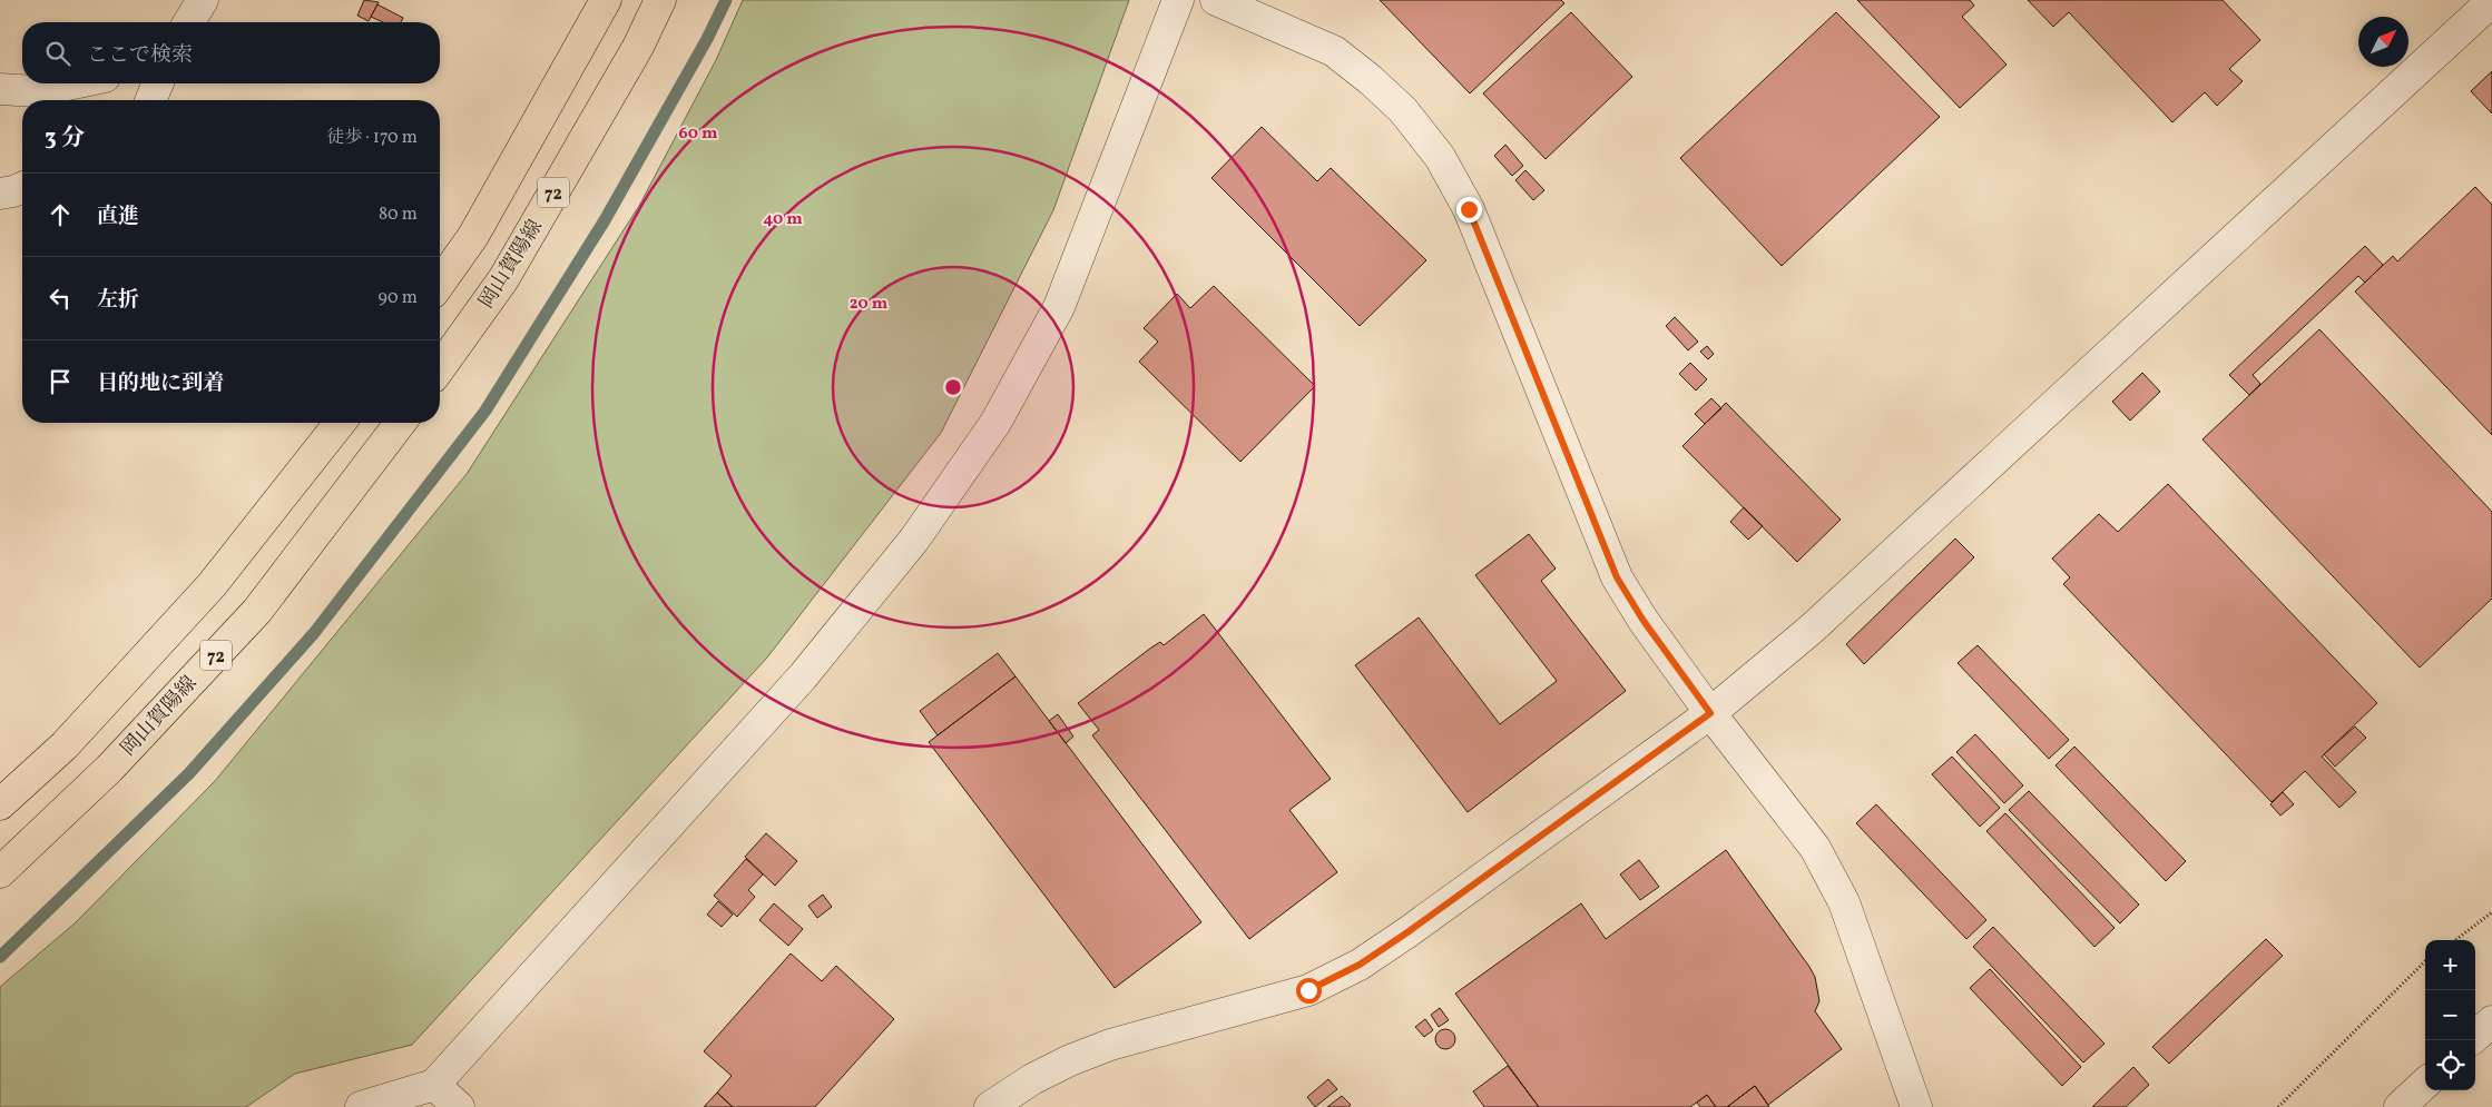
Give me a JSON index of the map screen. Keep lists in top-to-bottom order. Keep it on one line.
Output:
{"streets":{"main road":["72","岡山賀陽線"]},"north":"top right","page":{"search":"ここで検索","heading":["3 分","徒歩 · 170 m"],"list":[["直進","80 m"],["左折","90 m"],"目的地に到着"],"map_buttons":["+","−"]},"rings":["60 m","40 m","20 m"]}
